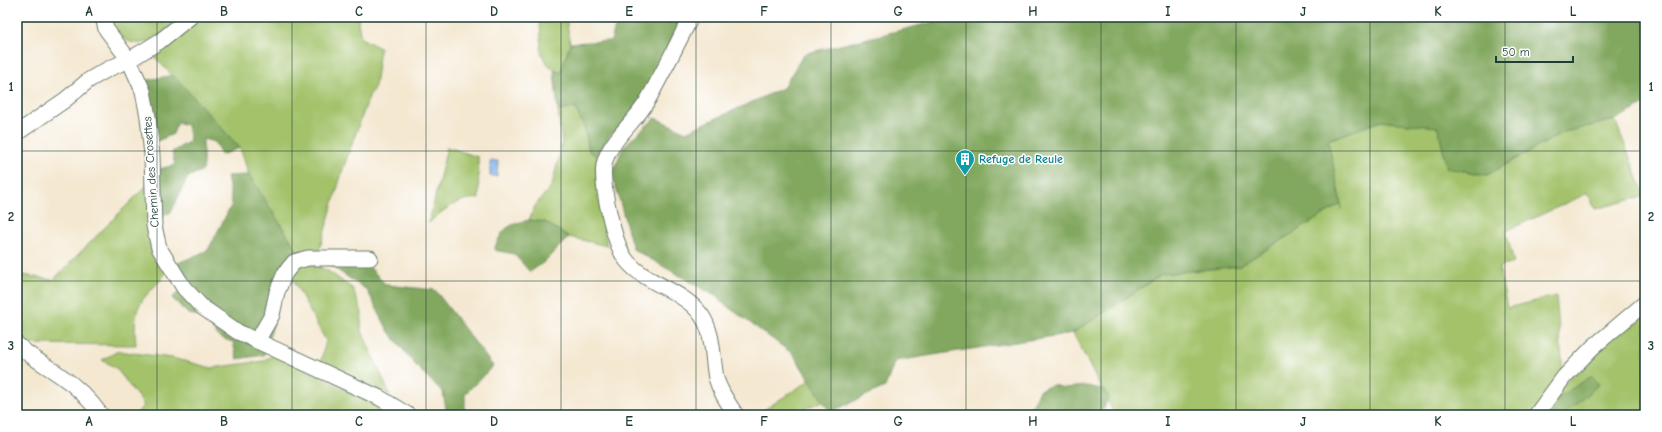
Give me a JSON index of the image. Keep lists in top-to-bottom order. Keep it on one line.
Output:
{"streets":{"street":["Chemin des Crosettes"]},"places":{"building":["Refuge de Reule"]},"scale_bar":"50 m","grid":{"columns":["A","B","C","D","E","F","G","H","I","J","K","L"],"rows":["1","2","3"]}}
